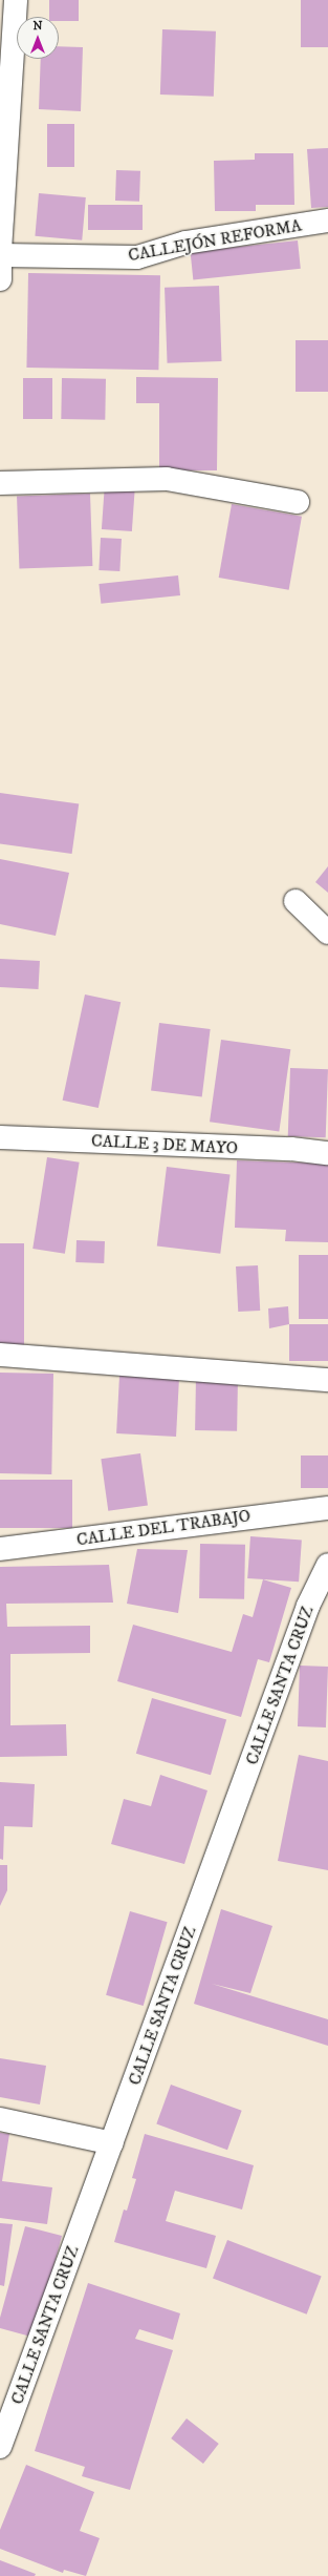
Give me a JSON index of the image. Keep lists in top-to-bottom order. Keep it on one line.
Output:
{"streets":{"street":["CALLEJÓN REFORMA","CALLE 3 DE MAYO","CALLE DEL TRABAJO","CALLE SANTA CRUZ"]},"north":"top"}
